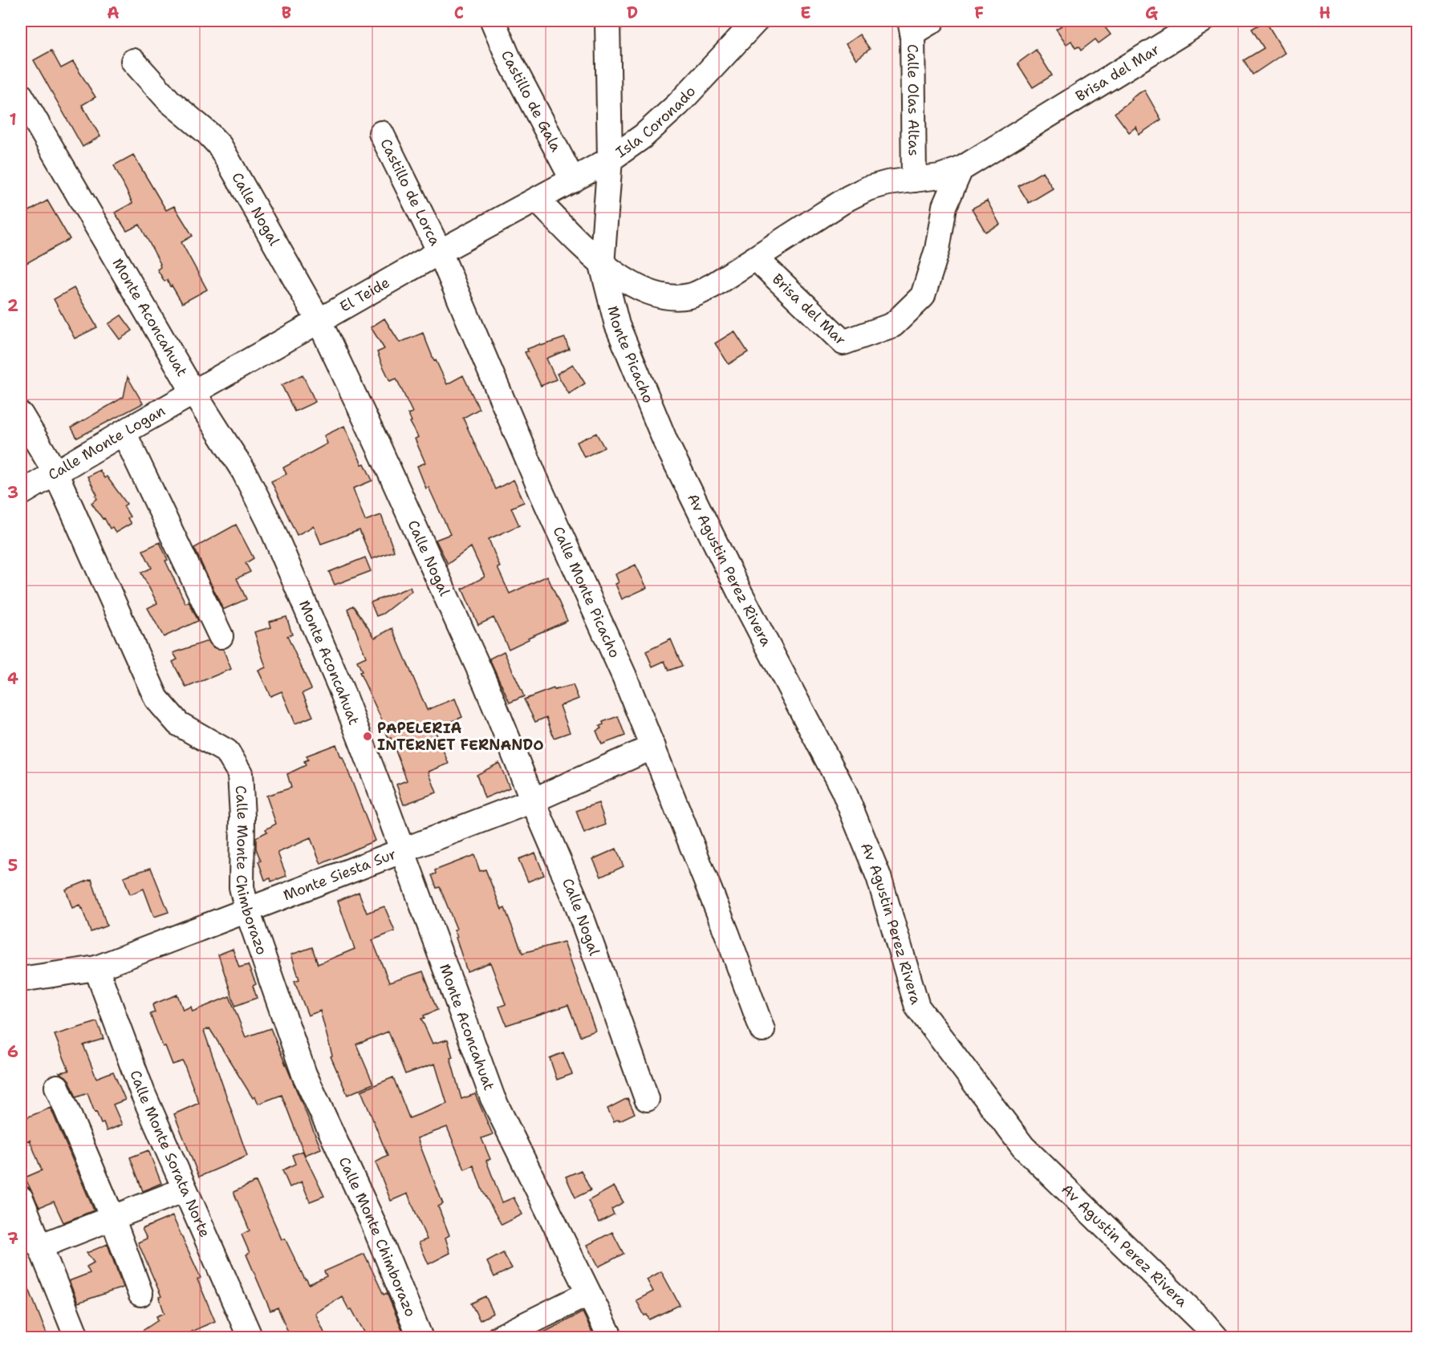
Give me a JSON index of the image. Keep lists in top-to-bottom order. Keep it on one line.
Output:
{"streets":{"street":["Brisa del Mar","Calle Olas Altas","Castillo de Gala","Isla Coronado","Castillo de Lorca","Calle Nogal","El Teide","Monte Aconcahuat","Monte Picacho","Calle Monte Logan","Av Agustin Perez Rivera","Calle Monte Picacho","Calle Monte Chimborazo","Monte Siesta Sur","Calle Monte Sorata Norte"]},"crossings":[["Brisa del Mar","Calle Olas Altas"],["Brisa del Mar","Isla Coronado"],["Brisa del Mar","El Teide"],["Brisa del Mar","Monte Picacho"],["Castillo de Gala","Isla Coronado"],["Isla Coronado","El Teide"],["Castillo de Lorca","El Teide"],["Castillo de Lorca","Calle Monte Picacho"],["Calle Nogal","El Teide"],["Calle Nogal","Monte Siesta Sur"],["El Teide","Monte Aconcahuat"],["El Teide","Calle Monte Logan"],["El Teide","Calle Monte Picacho"],["Monte Aconcahuat","Calle Monte Logan"],["Monte Aconcahuat","Monte Siesta Sur"],["Monte Picacho","Av Agustin Perez Rivera"],["Calle Monte Logan","Calle Monte Chimborazo"],["Calle Monte Picacho","Monte Siesta Sur"],["Calle Monte Chimborazo","Monte Siesta Sur"],["Monte Siesta Sur","Calle Monte Sorata Norte"]],"places":["PAPELERIA INTERNET FERNANDO"],"grid":{"columns":["A","B","C","D","E","F","G","H"],"rows":["1","2","3","4","5","6","7"]}}
